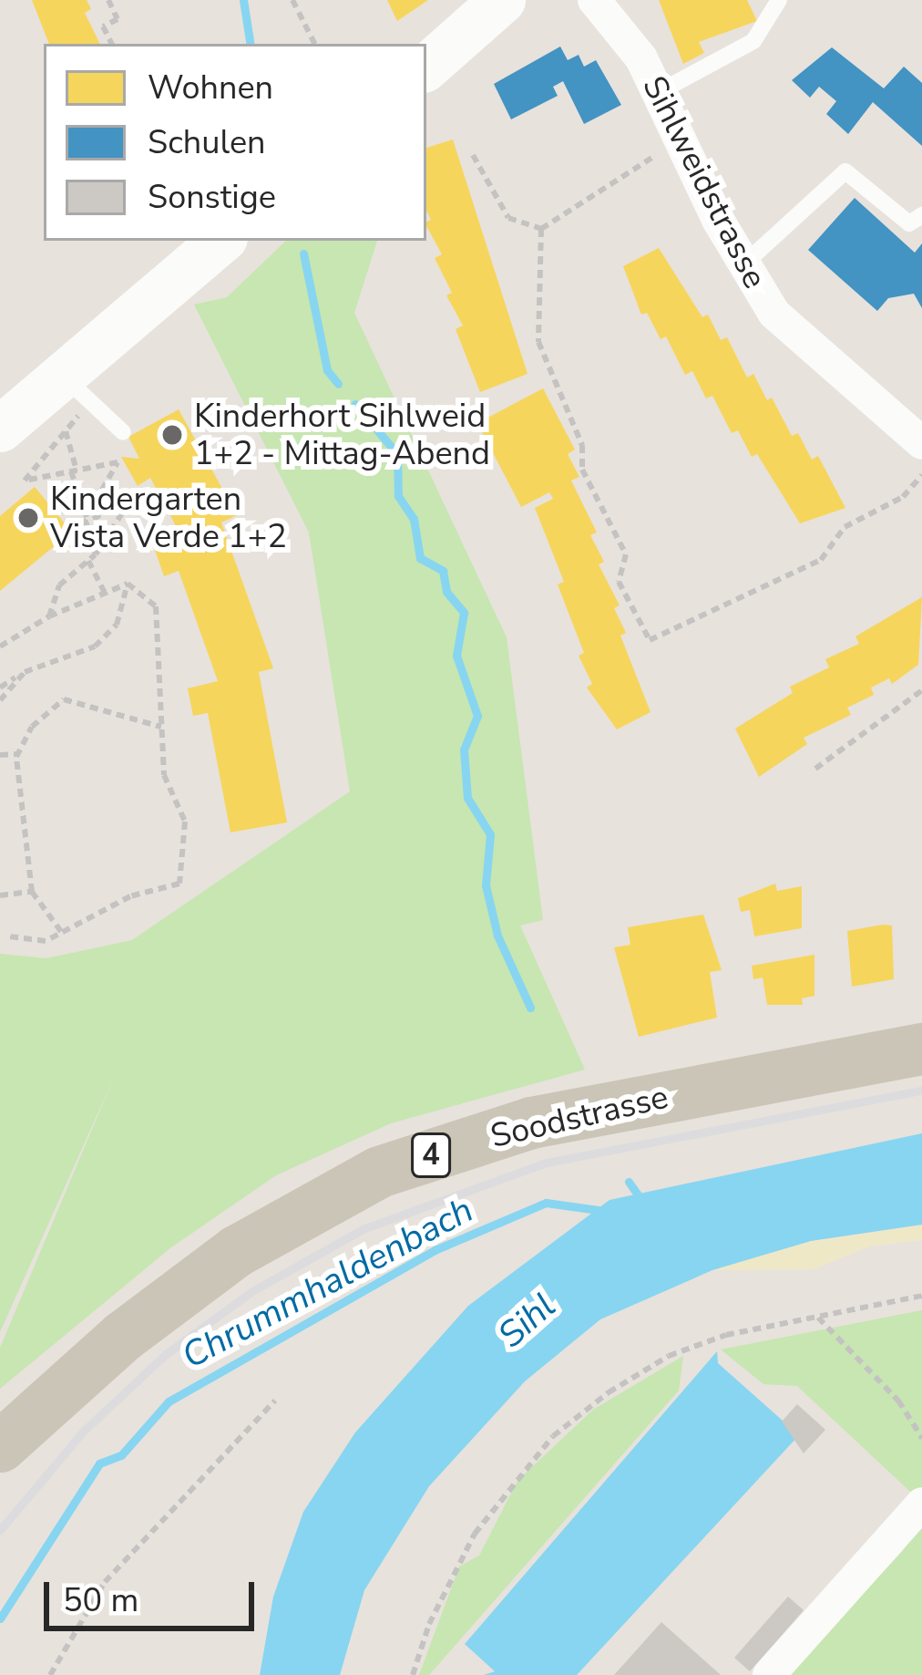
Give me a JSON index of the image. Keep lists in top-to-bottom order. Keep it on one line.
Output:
{"streets":{"main road":["Soodstrasse","4"],"street":["Sihlweidstrasse"]},"water":["Chrummhaldenbach","Sihl"],"places":["Kinderhort Sihlweid 1+2 - Mittag-Abend","Kindergarten Vista Verde 1+2"],"legend":["Wohnen","Schulen","Sonstige"],"scale_bar":"50 m"}
